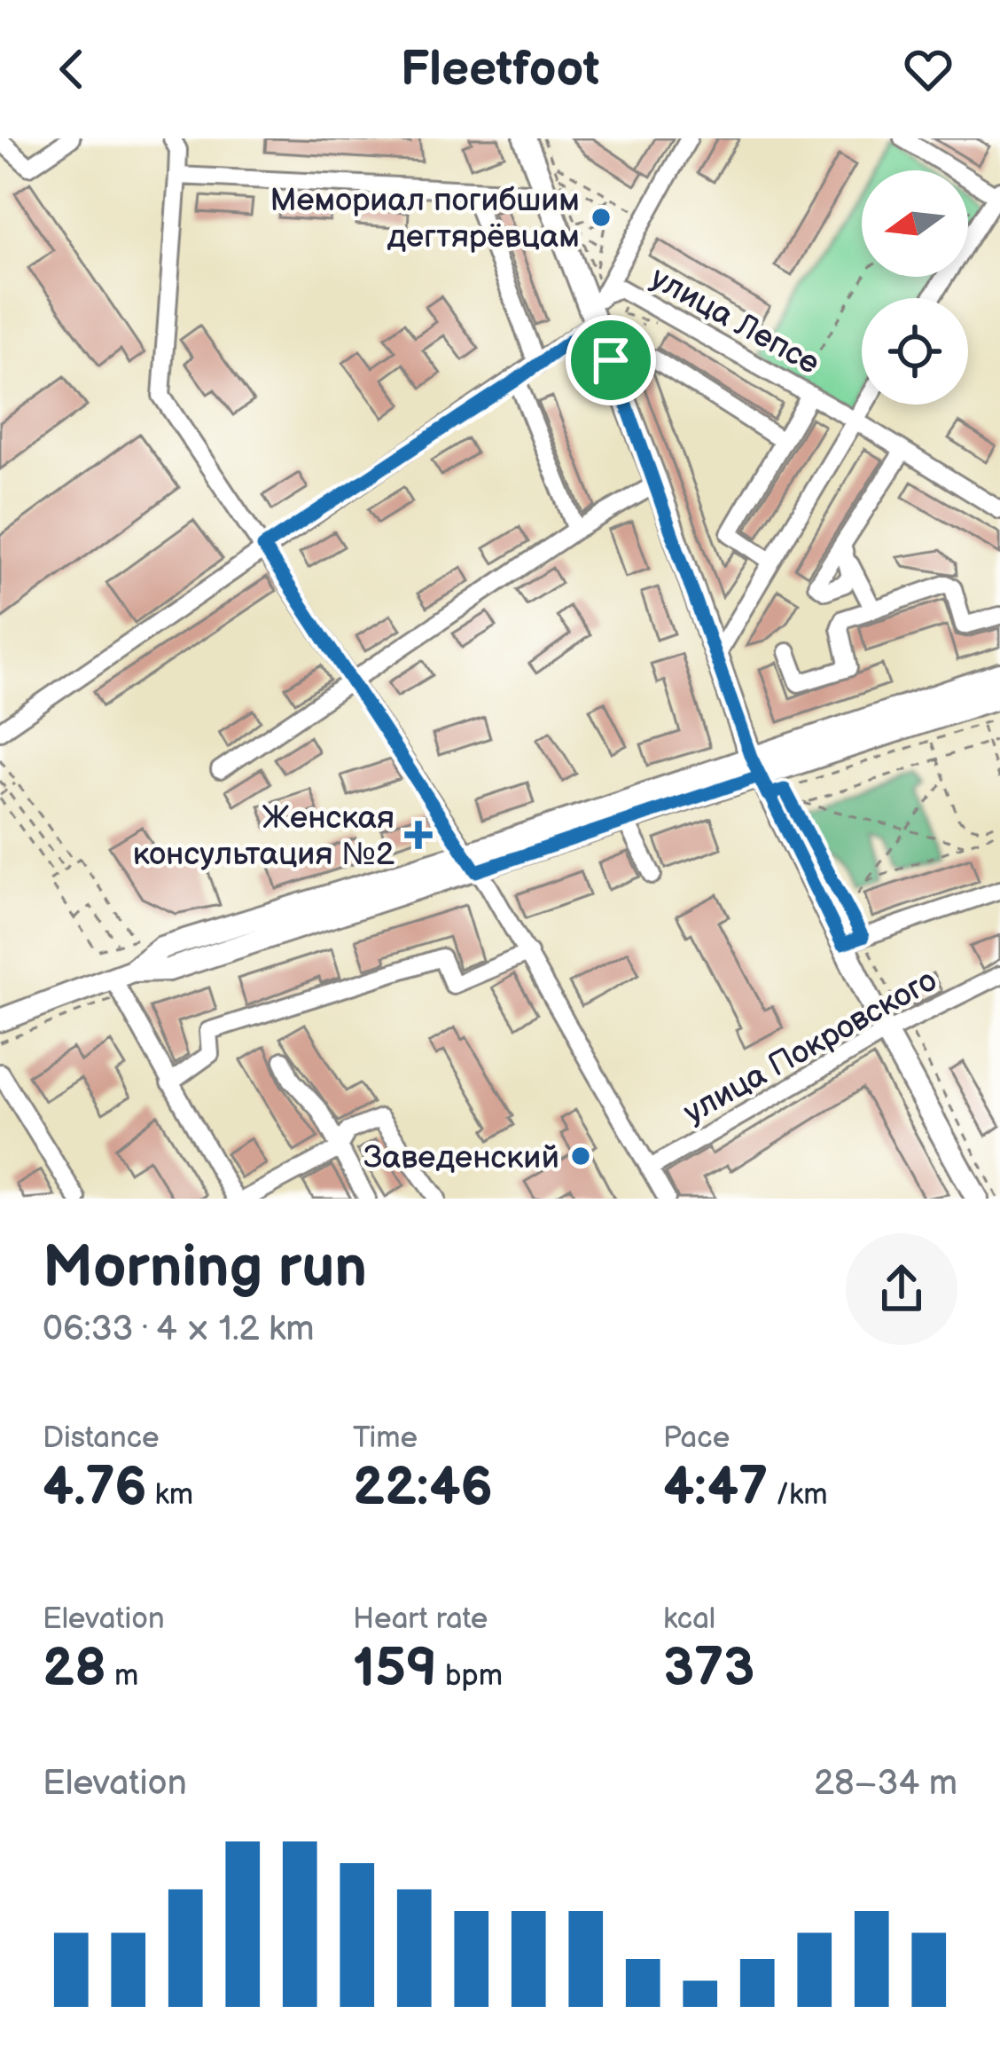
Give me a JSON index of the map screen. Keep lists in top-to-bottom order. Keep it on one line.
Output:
{"streets":{"street":["улица Лепсе","улица Покровского"]},"places":{"other":["Мемориал погибшим дегтярёвцам","Заведенский"],"health":["Женская консультация №2"]},"north":"left","page":{"header":"Fleetfoot","heading":["Morning run","06:33 · 4 × 1.2 km"],"stats":[["Distance","4.76 km"],["Time","22:46"],["Pace","4:47 /km"],["Elevation","28 m"],["Heart rate","159 bpm"],["kcal","373"]],"chart":["Elevation","28–34 m"]}}
